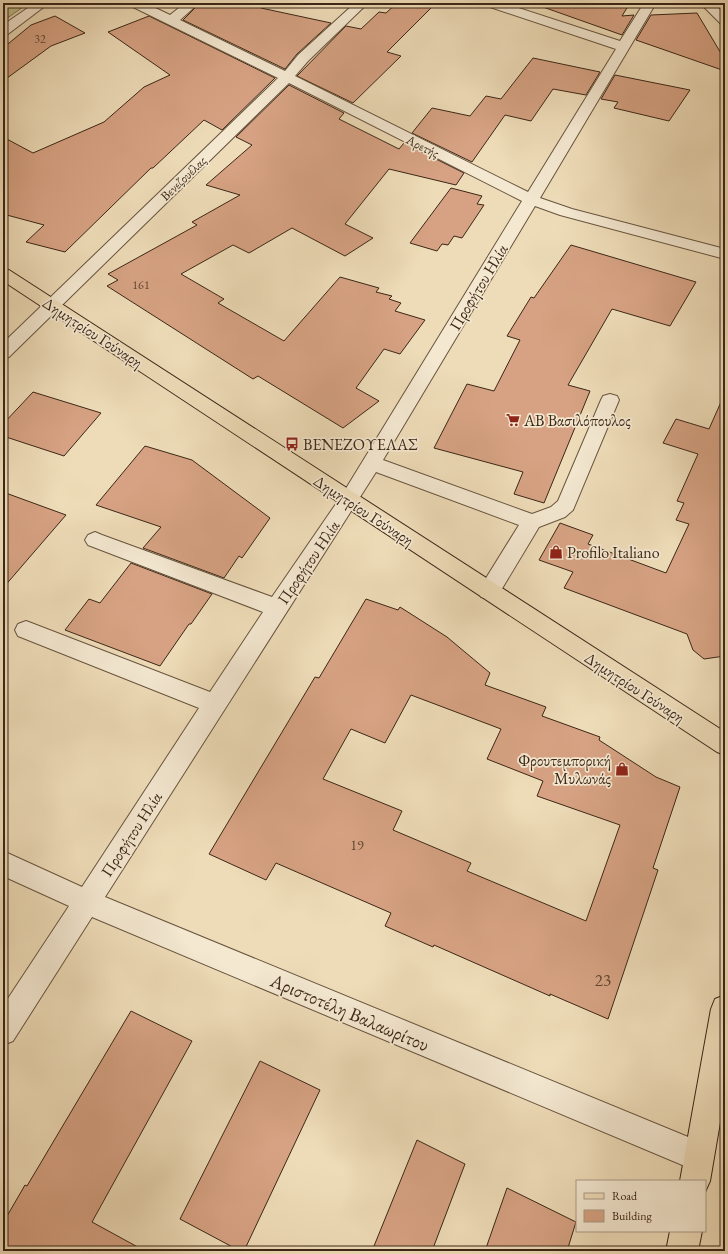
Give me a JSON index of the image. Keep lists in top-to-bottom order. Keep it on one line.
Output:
{"streets":{"main road":["Δημητρίου Γούναρη"],"street":["Αρετής","Βενεζουέλας","Προφήτου Ηλία","Αριστοτέλη Βαλαωρίτου"]},"crossings":[["Αρετής","Βενεζουέλας"],["Αρετής","Προφήτου Ηλία"],["Βενεζουέλας","Δημητρίου Γούναρη"],["Προφήτου Ηλία","Δημητρίου Γούναρη"],["Προφήτου Ηλία","Αριστοτέλη Βαλαωρίτου"]],"places":{"supermarket":["ΑΒ Βασιλόπουλος"],"bus stop":["ΒΕΝΕΖΟΥΕΛΑΣ"],"shop":["Profilo Italiano","Φρουτεμπορική Μυλωνάς"]},"house_numbers":["32","161","19","23"],"legend":["Road","Building"]}
